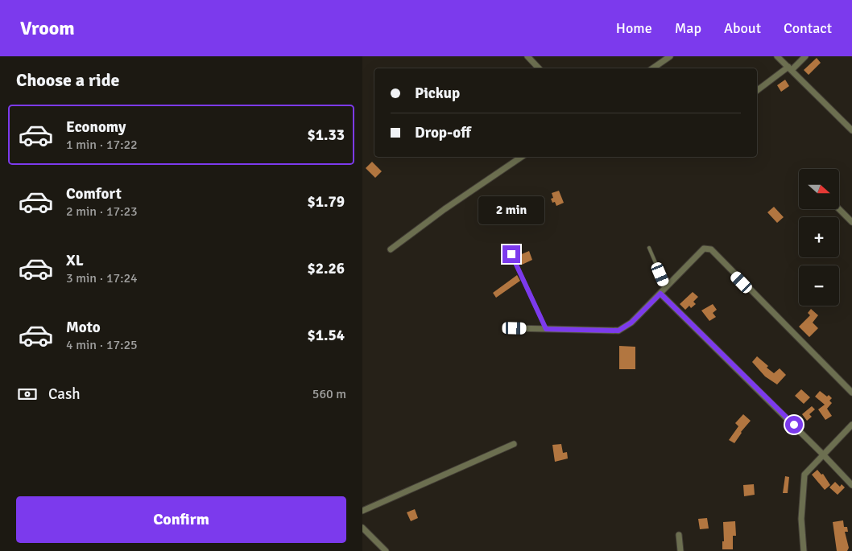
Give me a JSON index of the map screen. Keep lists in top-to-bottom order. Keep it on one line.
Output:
{"north":"right","page":{"header":"Vroom","nav":["Home","Map","About","Contact"],"heading":"Choose a ride","banner":["Pickup","Drop-off"],"list":[{"name":"Economy","note":"1 min · 17:22","value":"$1.33"},{"name":"Comfort","note":"2 min · 17:23","value":"$1.79"},{"name":"XL","note":"3 min · 17:24","value":"$2.26"},{"name":"Moto","note":"4 min · 17:25","value":"$1.54"}],"map_buttons":["+","−"],"bubble":"2 min","pay":["Cash","560 m"],"buttons":"Confirm"}}
